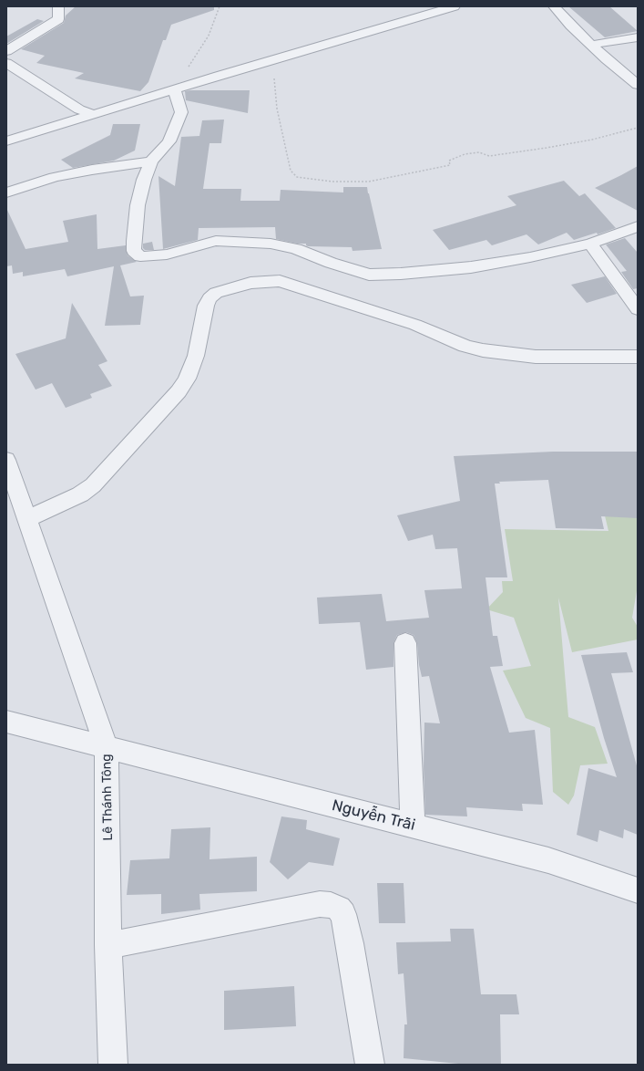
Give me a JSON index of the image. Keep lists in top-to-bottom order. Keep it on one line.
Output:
{"streets":{"street":["Lê Thánh Tông","Nguyễn Trãi"]},"crossings":[["Lê Thánh Tông","Nguyễn Trãi"]]}
